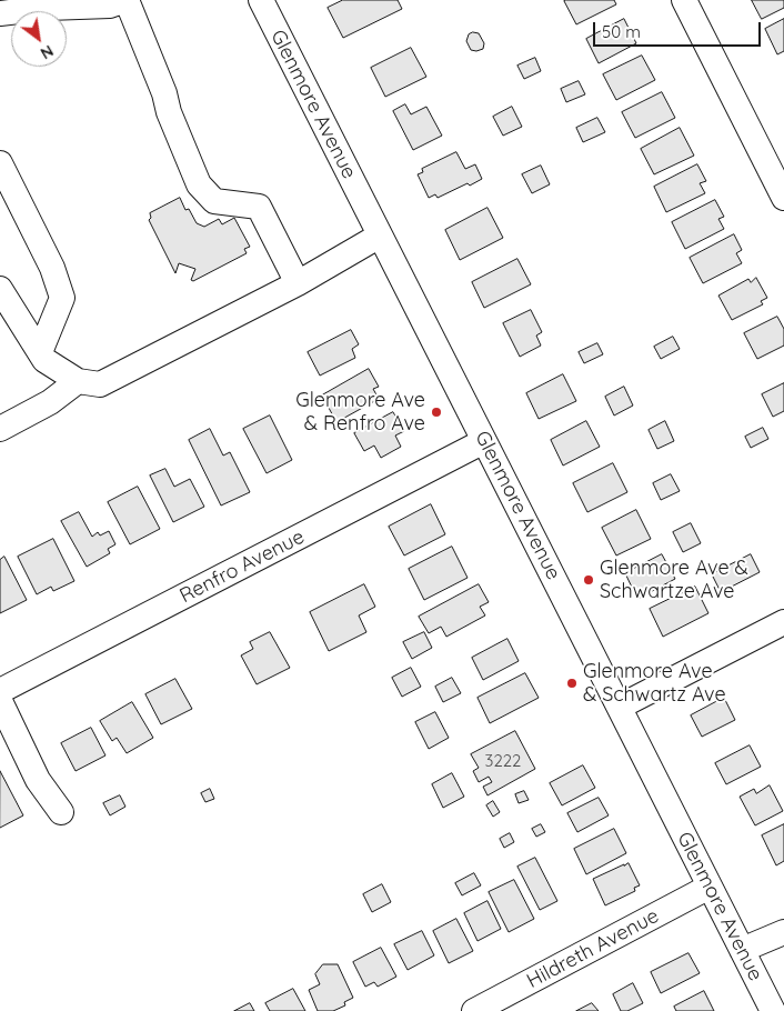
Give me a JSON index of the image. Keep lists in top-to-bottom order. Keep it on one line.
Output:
{"streets":{"street":["Glenmore Avenue","Renfro Avenue","Hildreth Avenue"]},"crossings":[["Glenmore Avenue","Renfro Avenue"],["Glenmore Avenue","Hildreth Avenue"]],"places":["Glenmore Ave & Renfro Ave","Glenmore Ave & Schwartze Ave","Glenmore Ave & Schwartz Ave"],"house_numbers":["3222"],"scale_bar":"50 m","north":"bottom right"}
